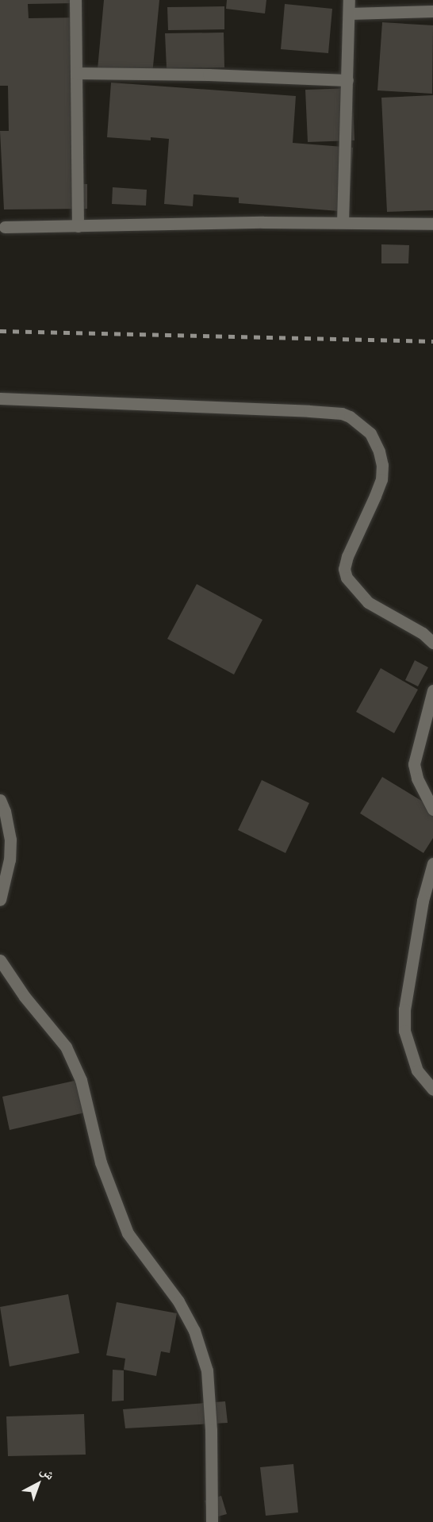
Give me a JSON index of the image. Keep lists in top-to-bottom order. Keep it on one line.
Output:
{"north":"top right"}
